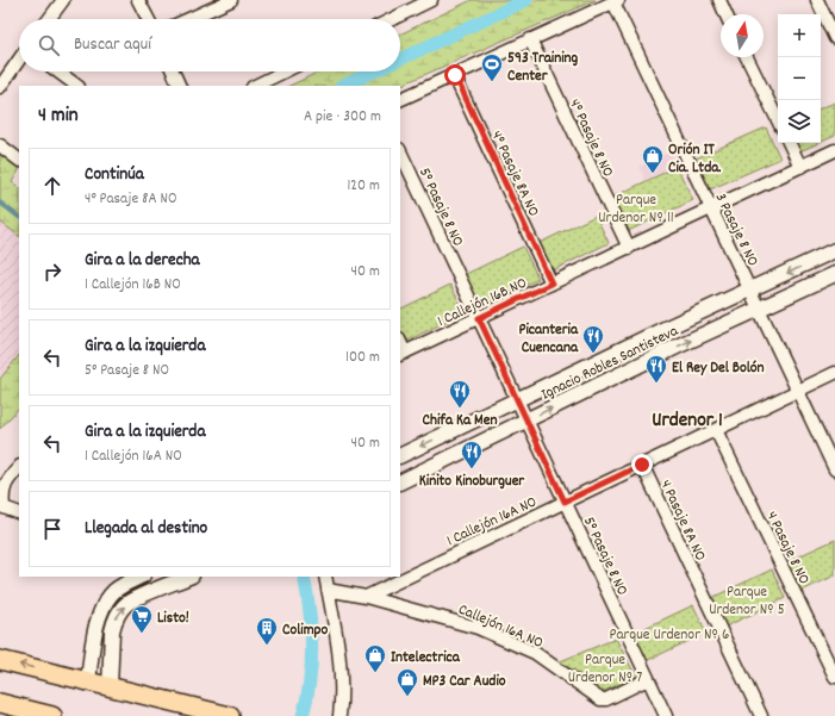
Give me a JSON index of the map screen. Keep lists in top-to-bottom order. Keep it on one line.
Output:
{"streets":{"street":["4° Pasaje 8 NO","4° Pasaje 8A NO","5° Pasaje 8 NO","3 Pasaje 8 NO","1 Callejón 16B NO","Ignacio Robles Santisteva","1 Callejón 16A NO","4 Pasaje 8A NO","4 Pasaje 8 NO","Callejón 16A NO"]},"crossings":[["4° Pasaje 8 NO","1 Callejón 16B NO"],["4° Pasaje 8A NO","1 Callejón 16B NO"],["5° Pasaje 8 NO","1 Callejón 16B NO"],["5° Pasaje 8 NO","Ignacio Robles Santisteva"],["5° Pasaje 8 NO","1 Callejón 16A NO"],["5° Pasaje 8 NO","Callejón 16A NO"],["3 Pasaje 8 NO","1 Callejón 16B NO"],["3 Pasaje 8 NO","Ignacio Robles Santisteva"],["3 Pasaje 8 NO","1 Callejón 16A NO"],["1 Callejón 16A NO","4 Pasaje 8A NO"],["1 Callejón 16A NO","4 Pasaje 8 NO"],["1 Callejón 16A NO","Callejón 16A NO"]],"districts":["Urdenor 1"],"parks":["Parque Urdenor Nº 11","Parque Urdenor Nº 5","Parque Urdenor Nº 6","Parque Urdenor Nº 7"],"places":{"sports":["593 Training Center"],"shop":["Orión IT Cia. Ltda.","Intelectrica","MP3 Car Audio"],"restaurant":["Picanteria Cuencana","El Rey Del Bolón","Chifa Ka Men","Kinito Kinoburguer"],"supermarket":["Listo!"],"building":["Colimpo"]},"north":"top","page":{"map_buttons":["+","−"],"search":"Buscar aquí","heading":["4 min","A pie · 300 m"],"list":[["Continúa","4° Pasaje 8A NO","120 m"],["Gira a la derecha","1 Callejón 16B NO","40 m"],["Gira a la izquierda","5° Pasaje 8 NO","100 m"],["Gira a la izquierda","1 Callejón 16A NO","40 m"],"Llegada al destino"]}}
